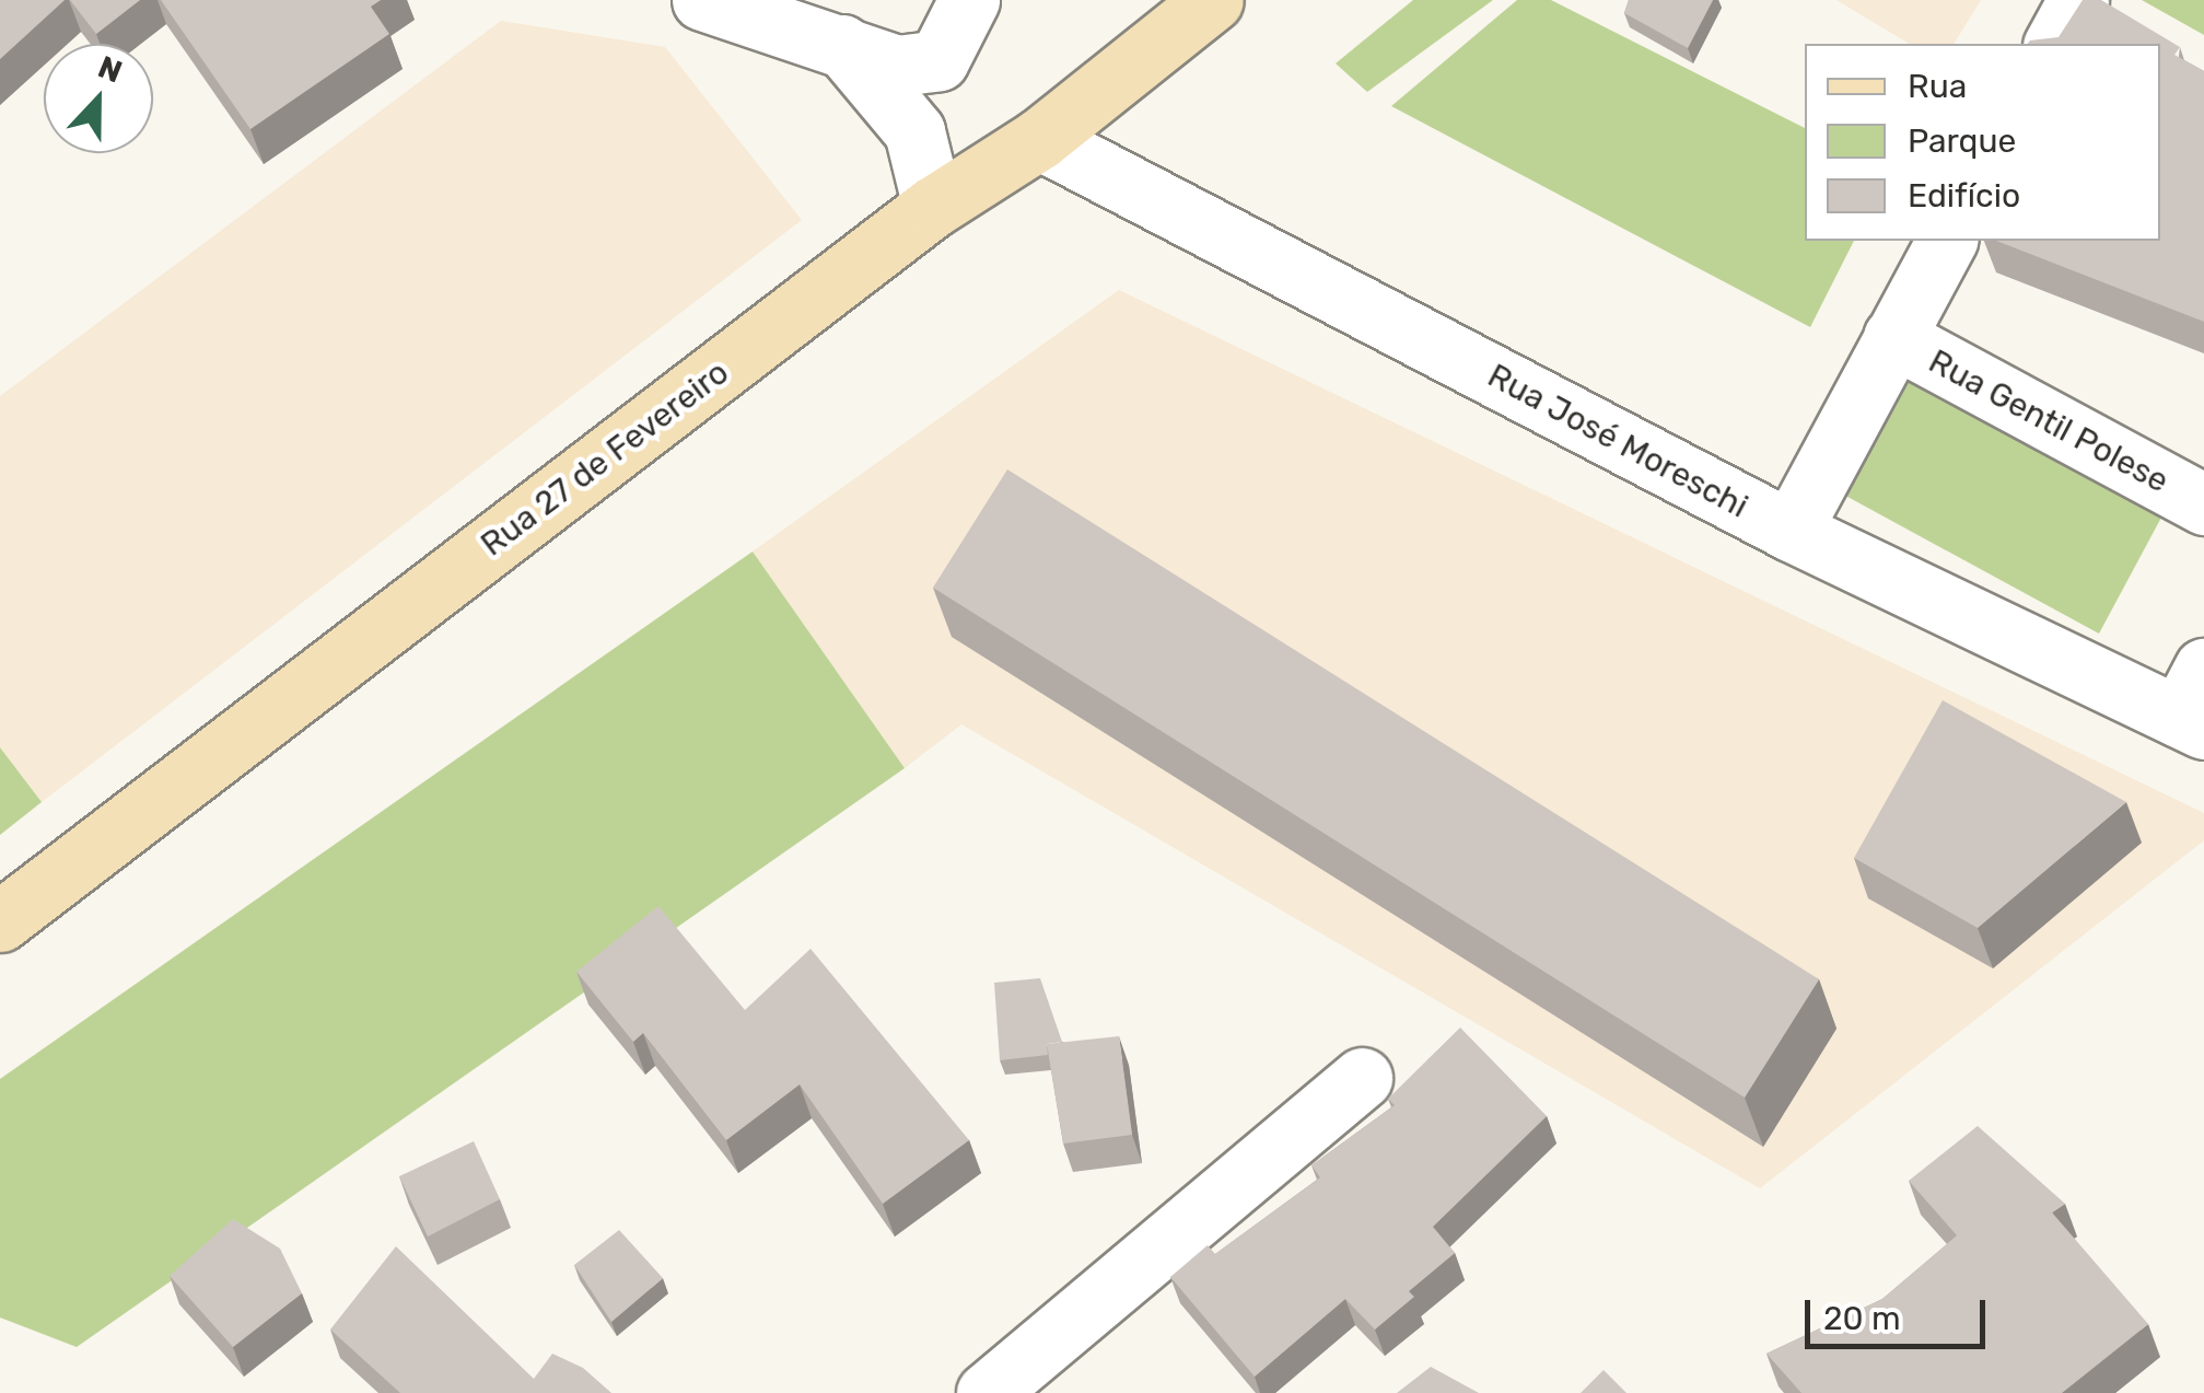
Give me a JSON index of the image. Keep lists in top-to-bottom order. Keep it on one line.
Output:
{"streets":{"main road":["Rua 27 de Fevereiro"],"street":["Rua Gentil Polese","Rua José Moreschi"]},"crossings":[["Rua José Moreschi","Rua 27 de Fevereiro"]],"legend":["Rua","Parque","Edifício"],"scale_bar":"20 m","north":"top"}
